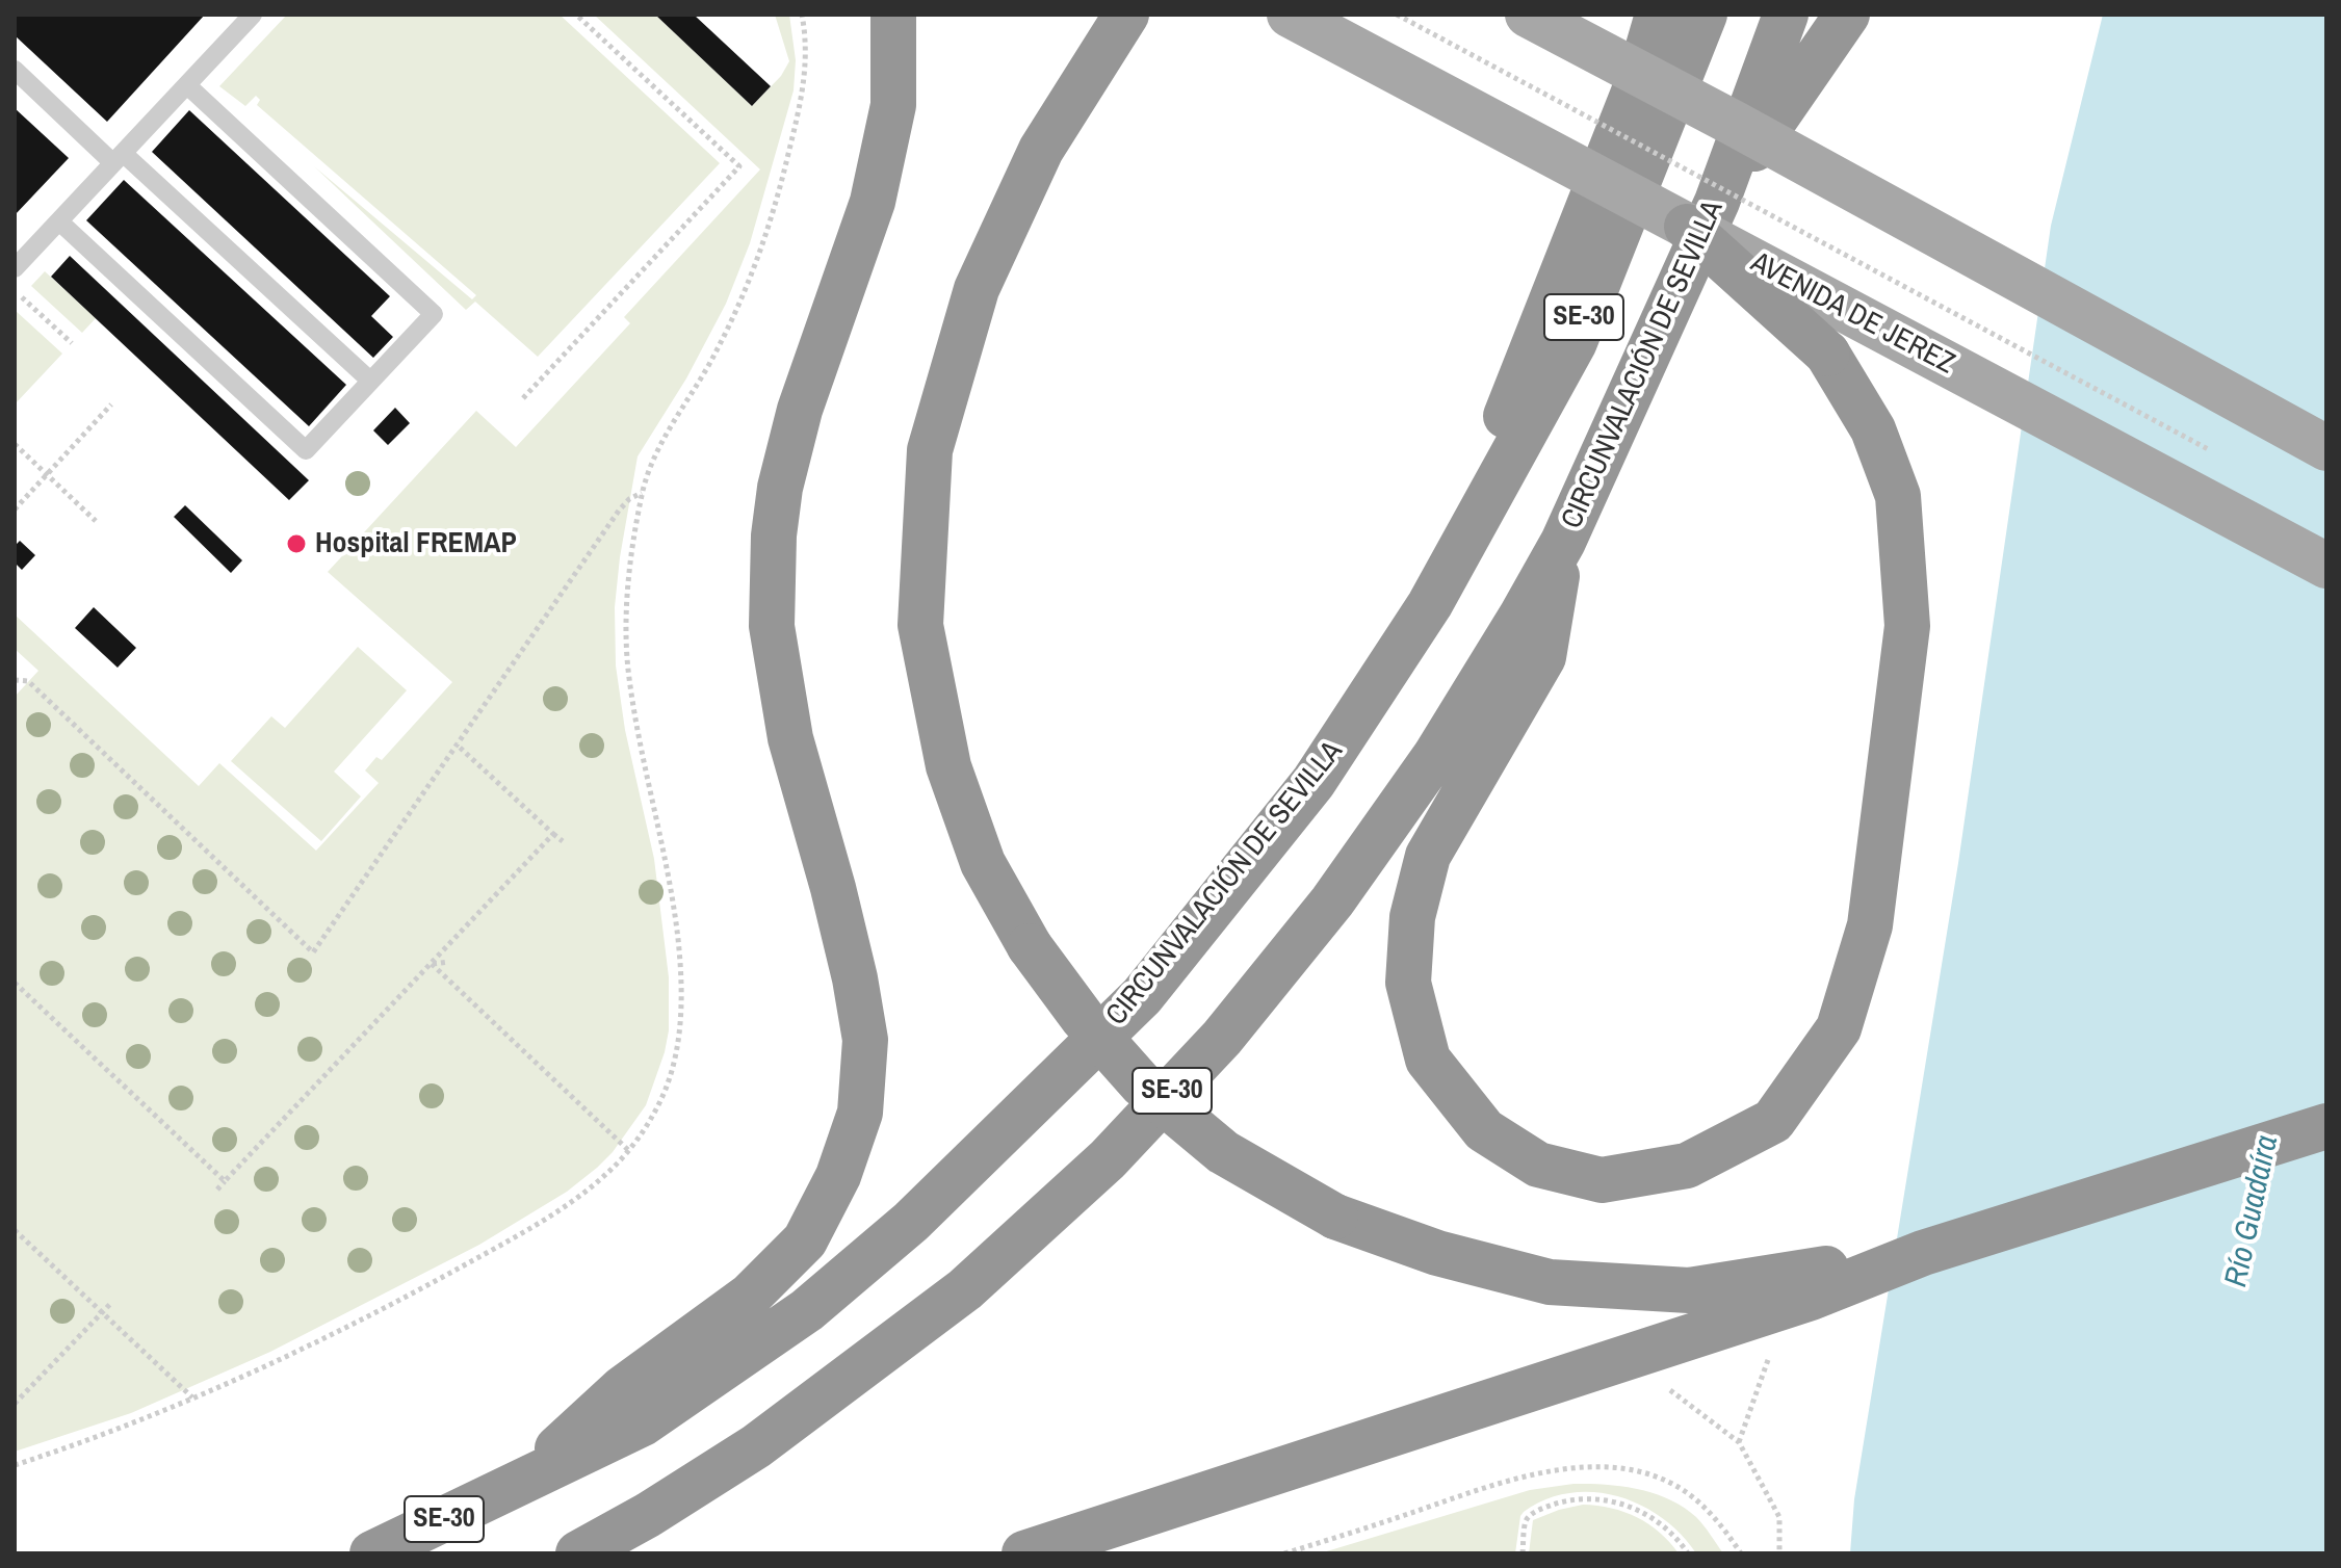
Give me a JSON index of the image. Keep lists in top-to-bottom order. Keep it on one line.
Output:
{"streets":{"highway":["SE-30","CIRCUNVALACIÓN DE SEVILLA"],"main road":["AVENIDA DE JEREZ"]},"crossings":[["AVENIDA DE JEREZ","CIRCUNVALACIÓN DE SEVILLA"]],"water":["Río Guadaíra"],"places":["Hospital FREMAP"]}
